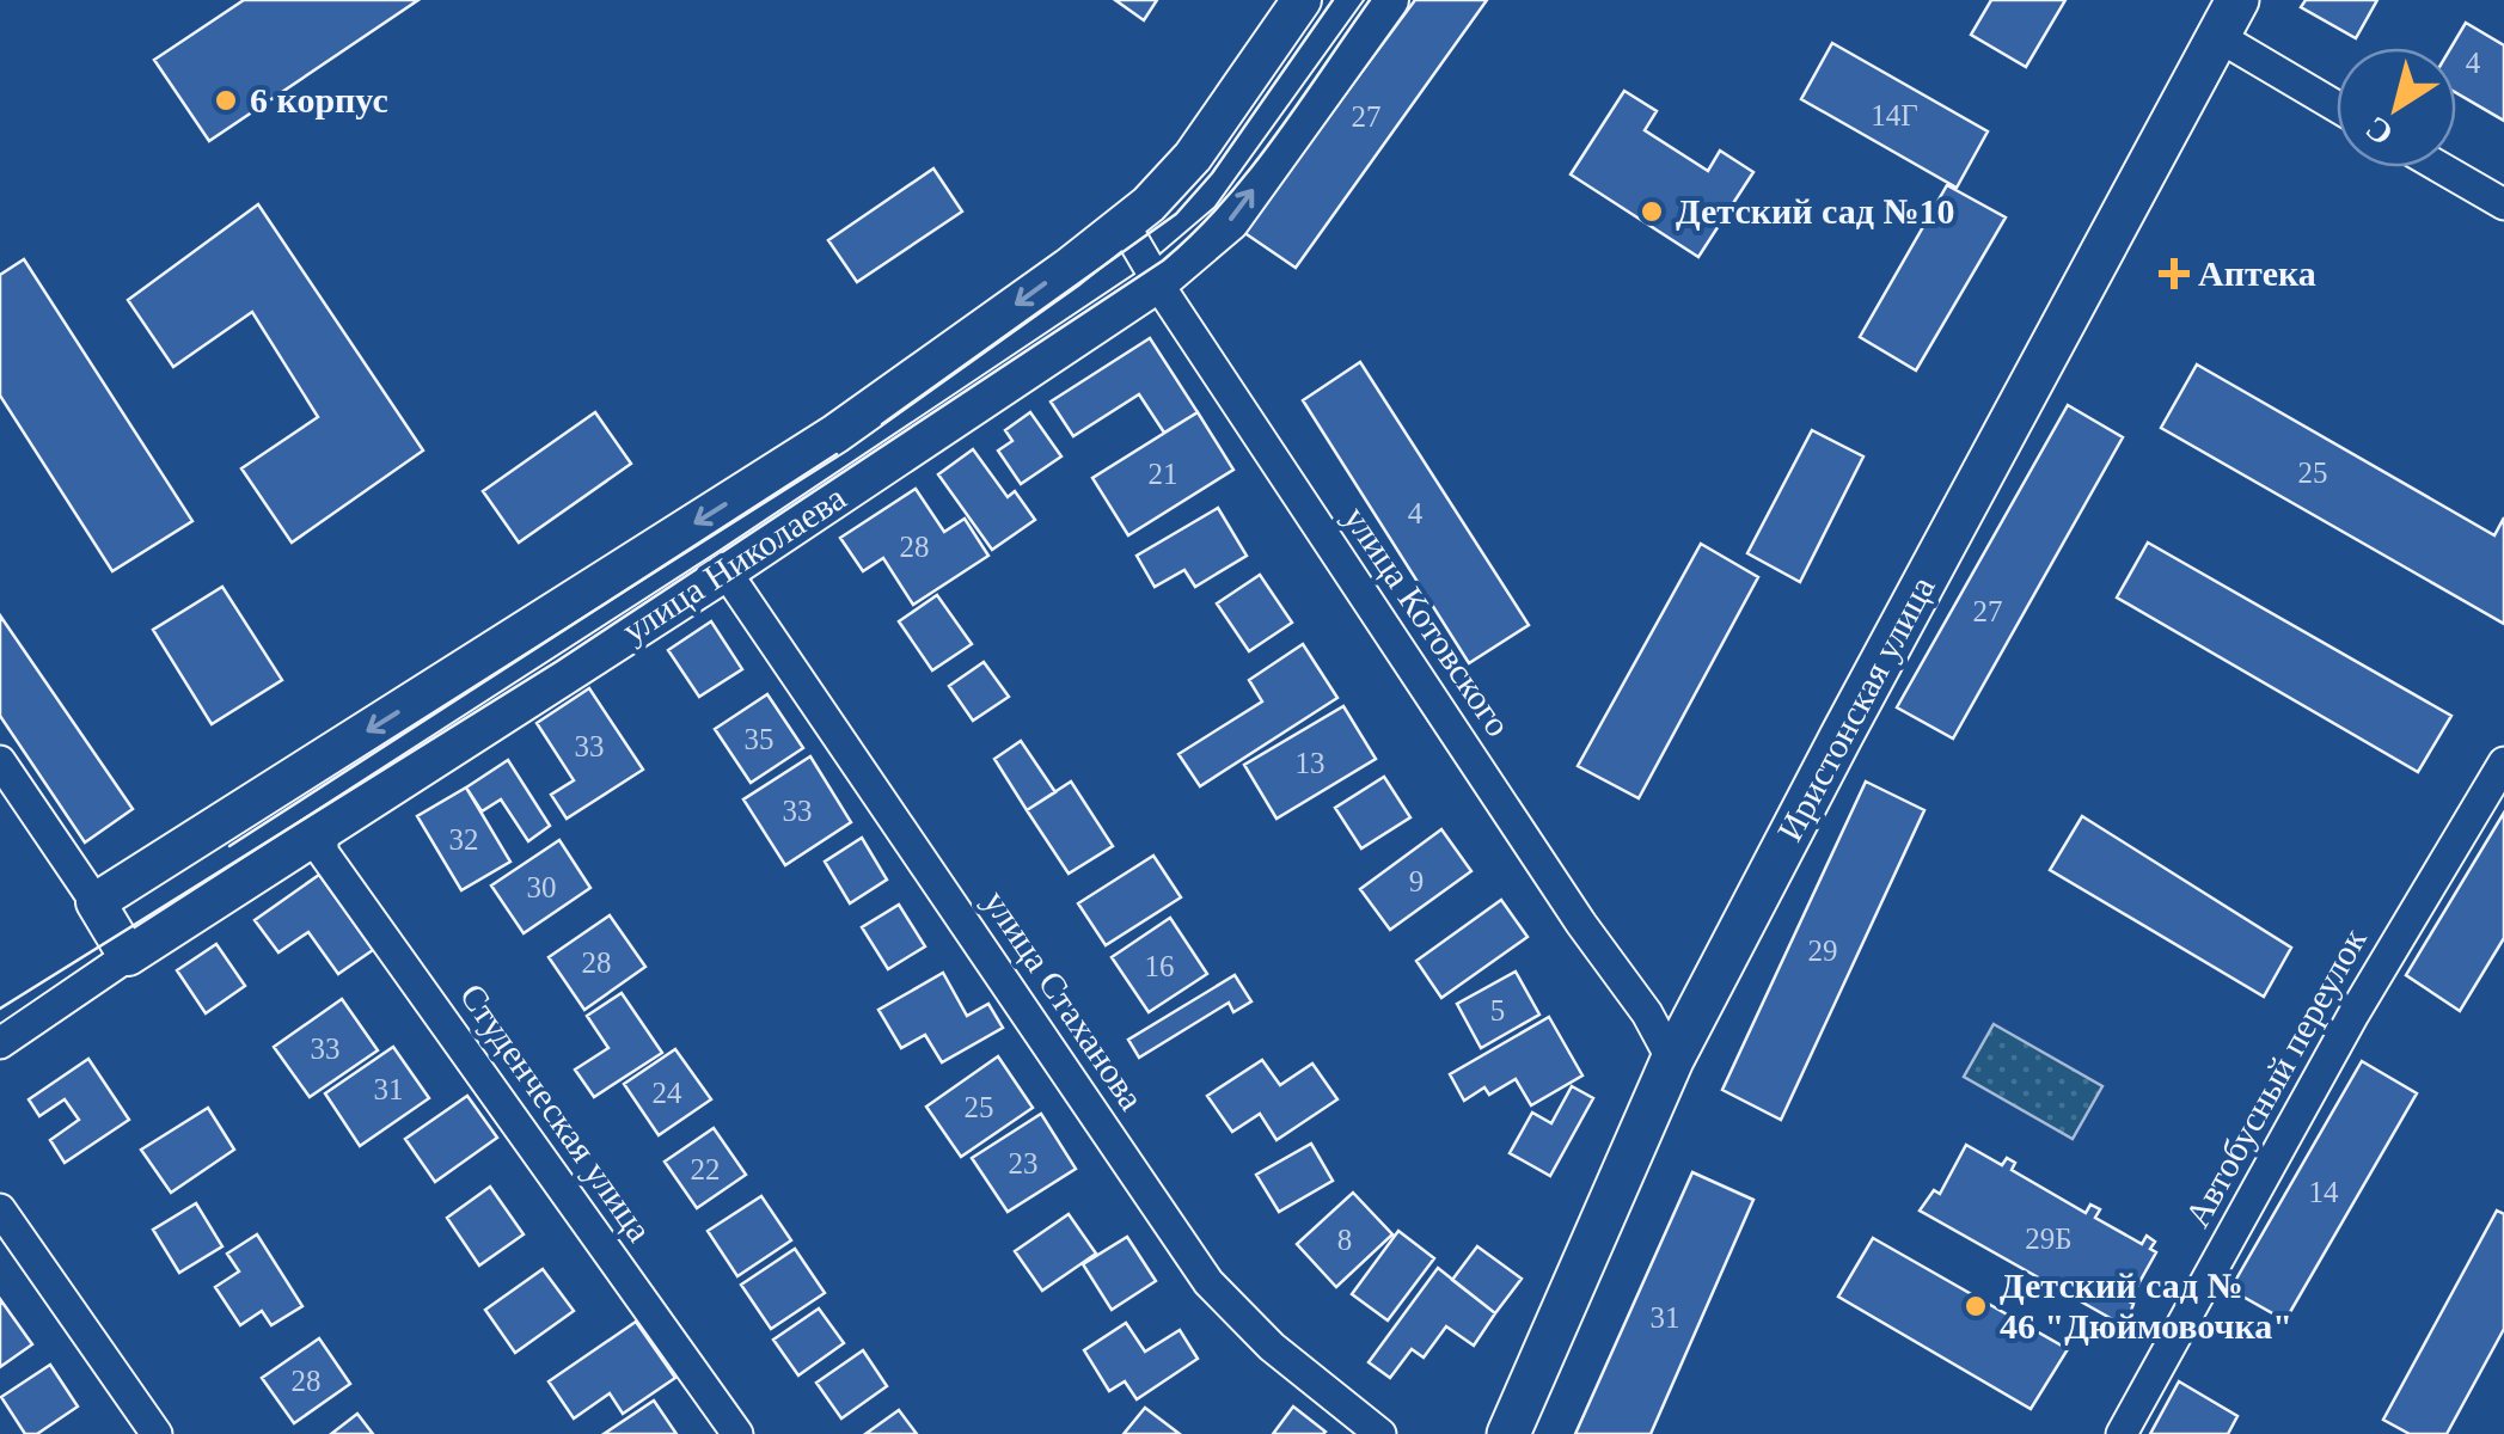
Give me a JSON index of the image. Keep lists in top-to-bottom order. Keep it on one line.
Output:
{"streets":{"main road":["Иристонская улица"],"street":["улица Николаева","улица Котовского","улица Стаханова","Автобусный переулок","Студенческая улица"]},"crossings":[["улица Николаева","улица Котовского"],["улица Николаева","улица Стаханова"],["улица Николаева","Студенческая улица"],["улица Котовского","Иристонская улица"]],"places":{"other":["6 корпус","Детский сад №10","Детский сад № 46 \"Дюймовочка\""],"health":["Аптека"]},"house_numbers":["4","14Г","27","25","21","4","28","27","35","33","13","33","32","9","30","29","28","16","5","33","31","24","25","23","22","14","29Б","8","31","28"],"north":"bottom left"}
